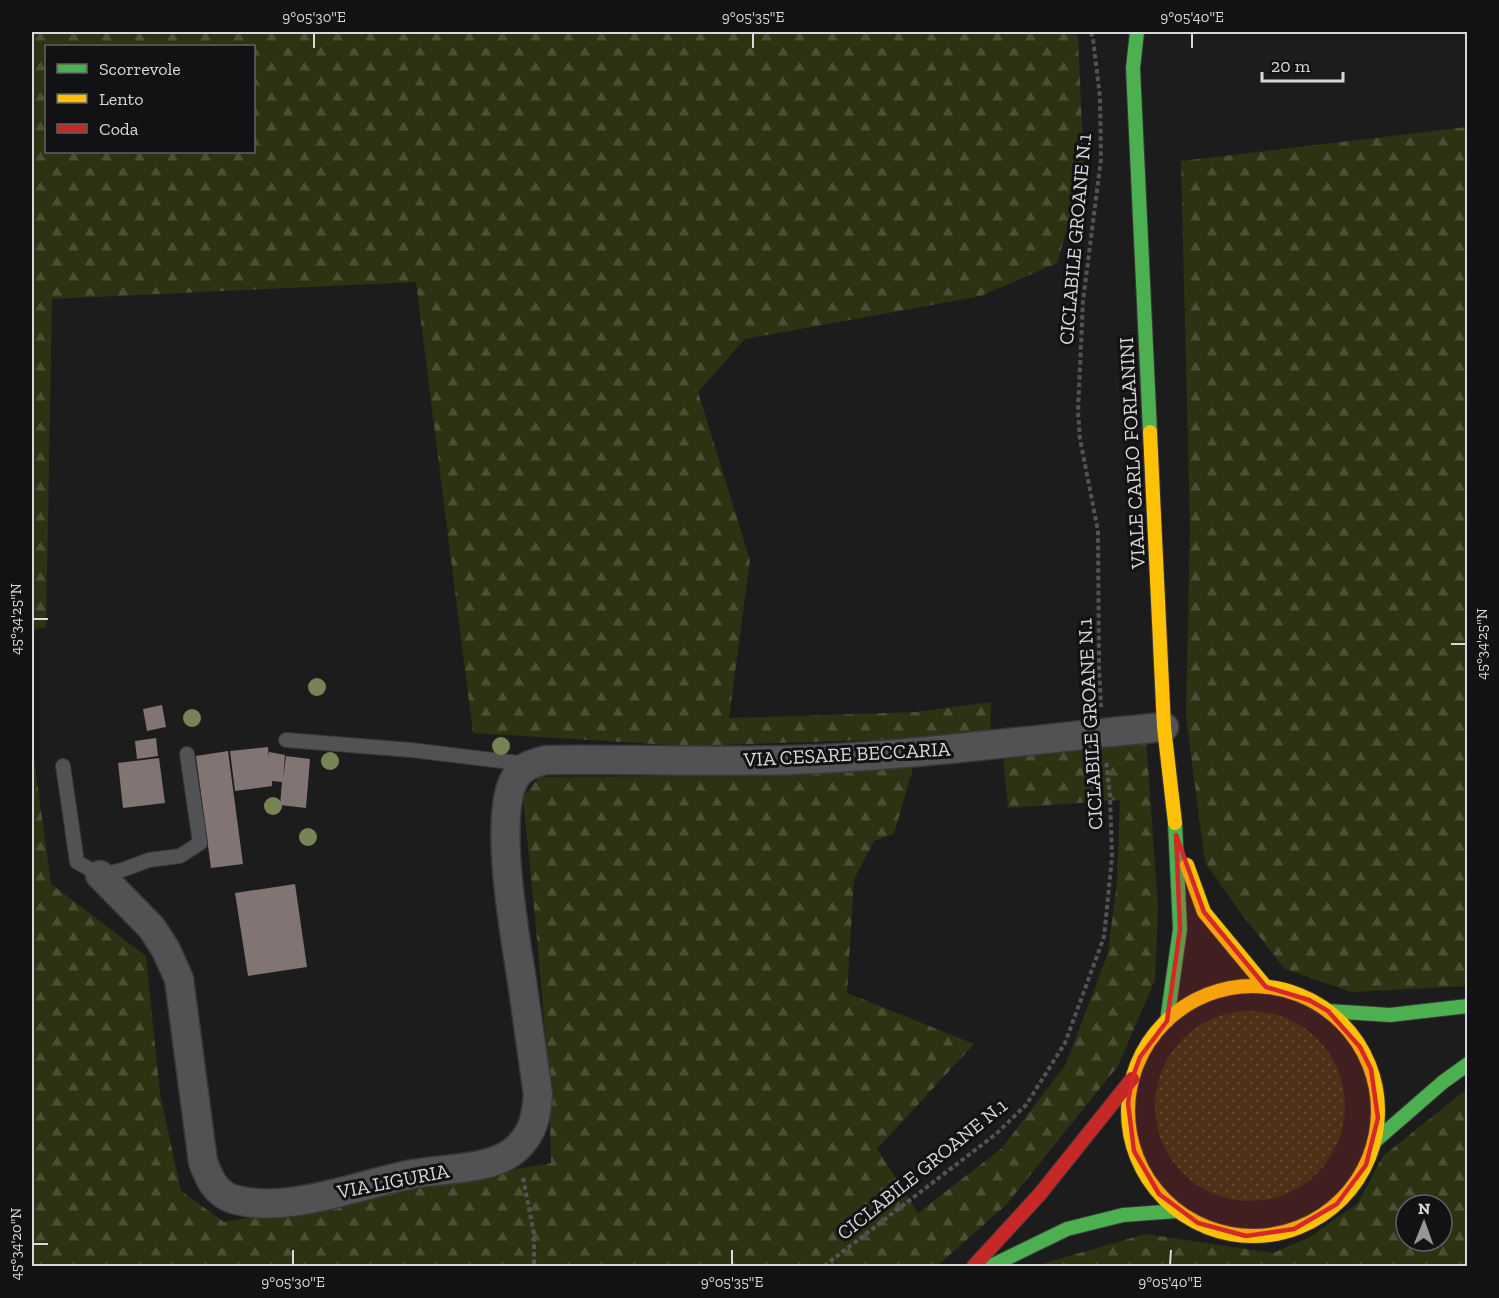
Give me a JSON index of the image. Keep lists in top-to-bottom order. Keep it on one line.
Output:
{"streets":{"street":["VIALE CARLO FORLANINI","VIA CESARE BECCARIA","VIA LIGURIA"],"path":["CICLABILE GROANE N.1"]},"crossings":[["CICLABILE GROANE N.1","VIA CESARE BECCARIA"],["VIALE CARLO FORLANINI","VIA CESARE BECCARIA"],["VIA CESARE BECCARIA","VIA LIGURIA"]],"legend":["Scorrevole","Lento","Coda"],"scale_bar":"20 m","north":"top","coordinates":["9°05'30\"E","9°05'35\"E","9°05'40\"E","45°34'25\"N","45°34'20\"N"]}
